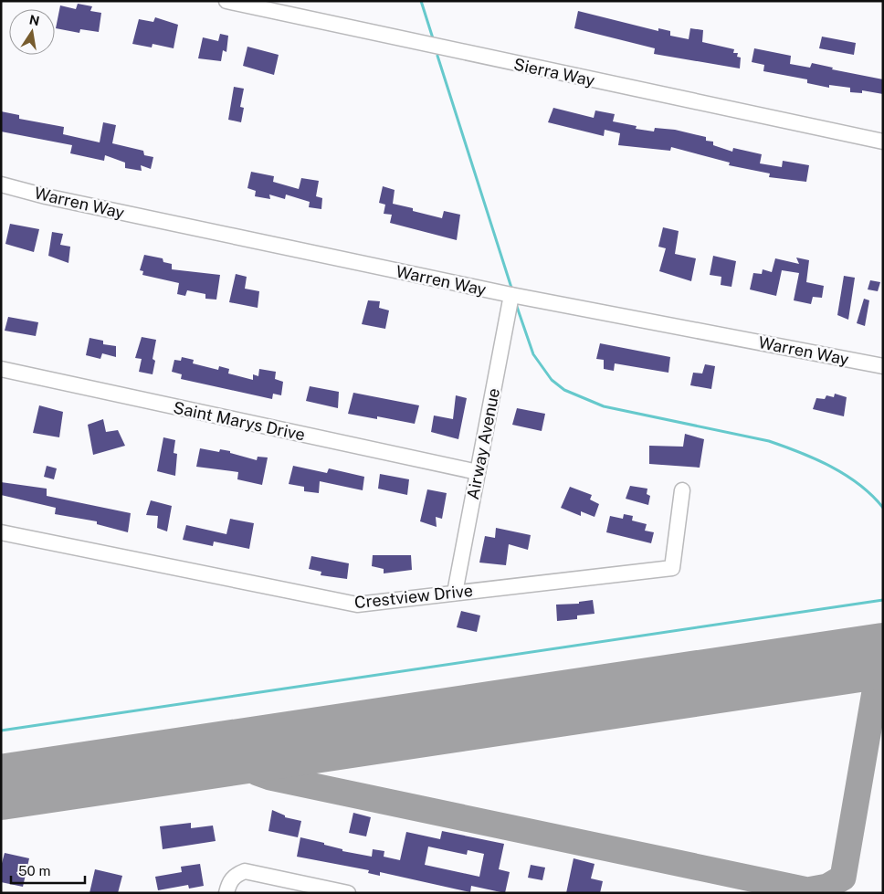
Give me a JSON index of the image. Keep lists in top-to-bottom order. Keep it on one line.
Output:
{"streets":{"street":["Sierra Way","Warren Way","Saint Marys Drive","Airway Avenue","Crestview Drive"]},"crossings":[["Warren Way","Airway Avenue"],["Saint Marys Drive","Airway Avenue"],["Airway Avenue","Crestview Drive"]],"scale_bar":"50 m","north":"top"}
